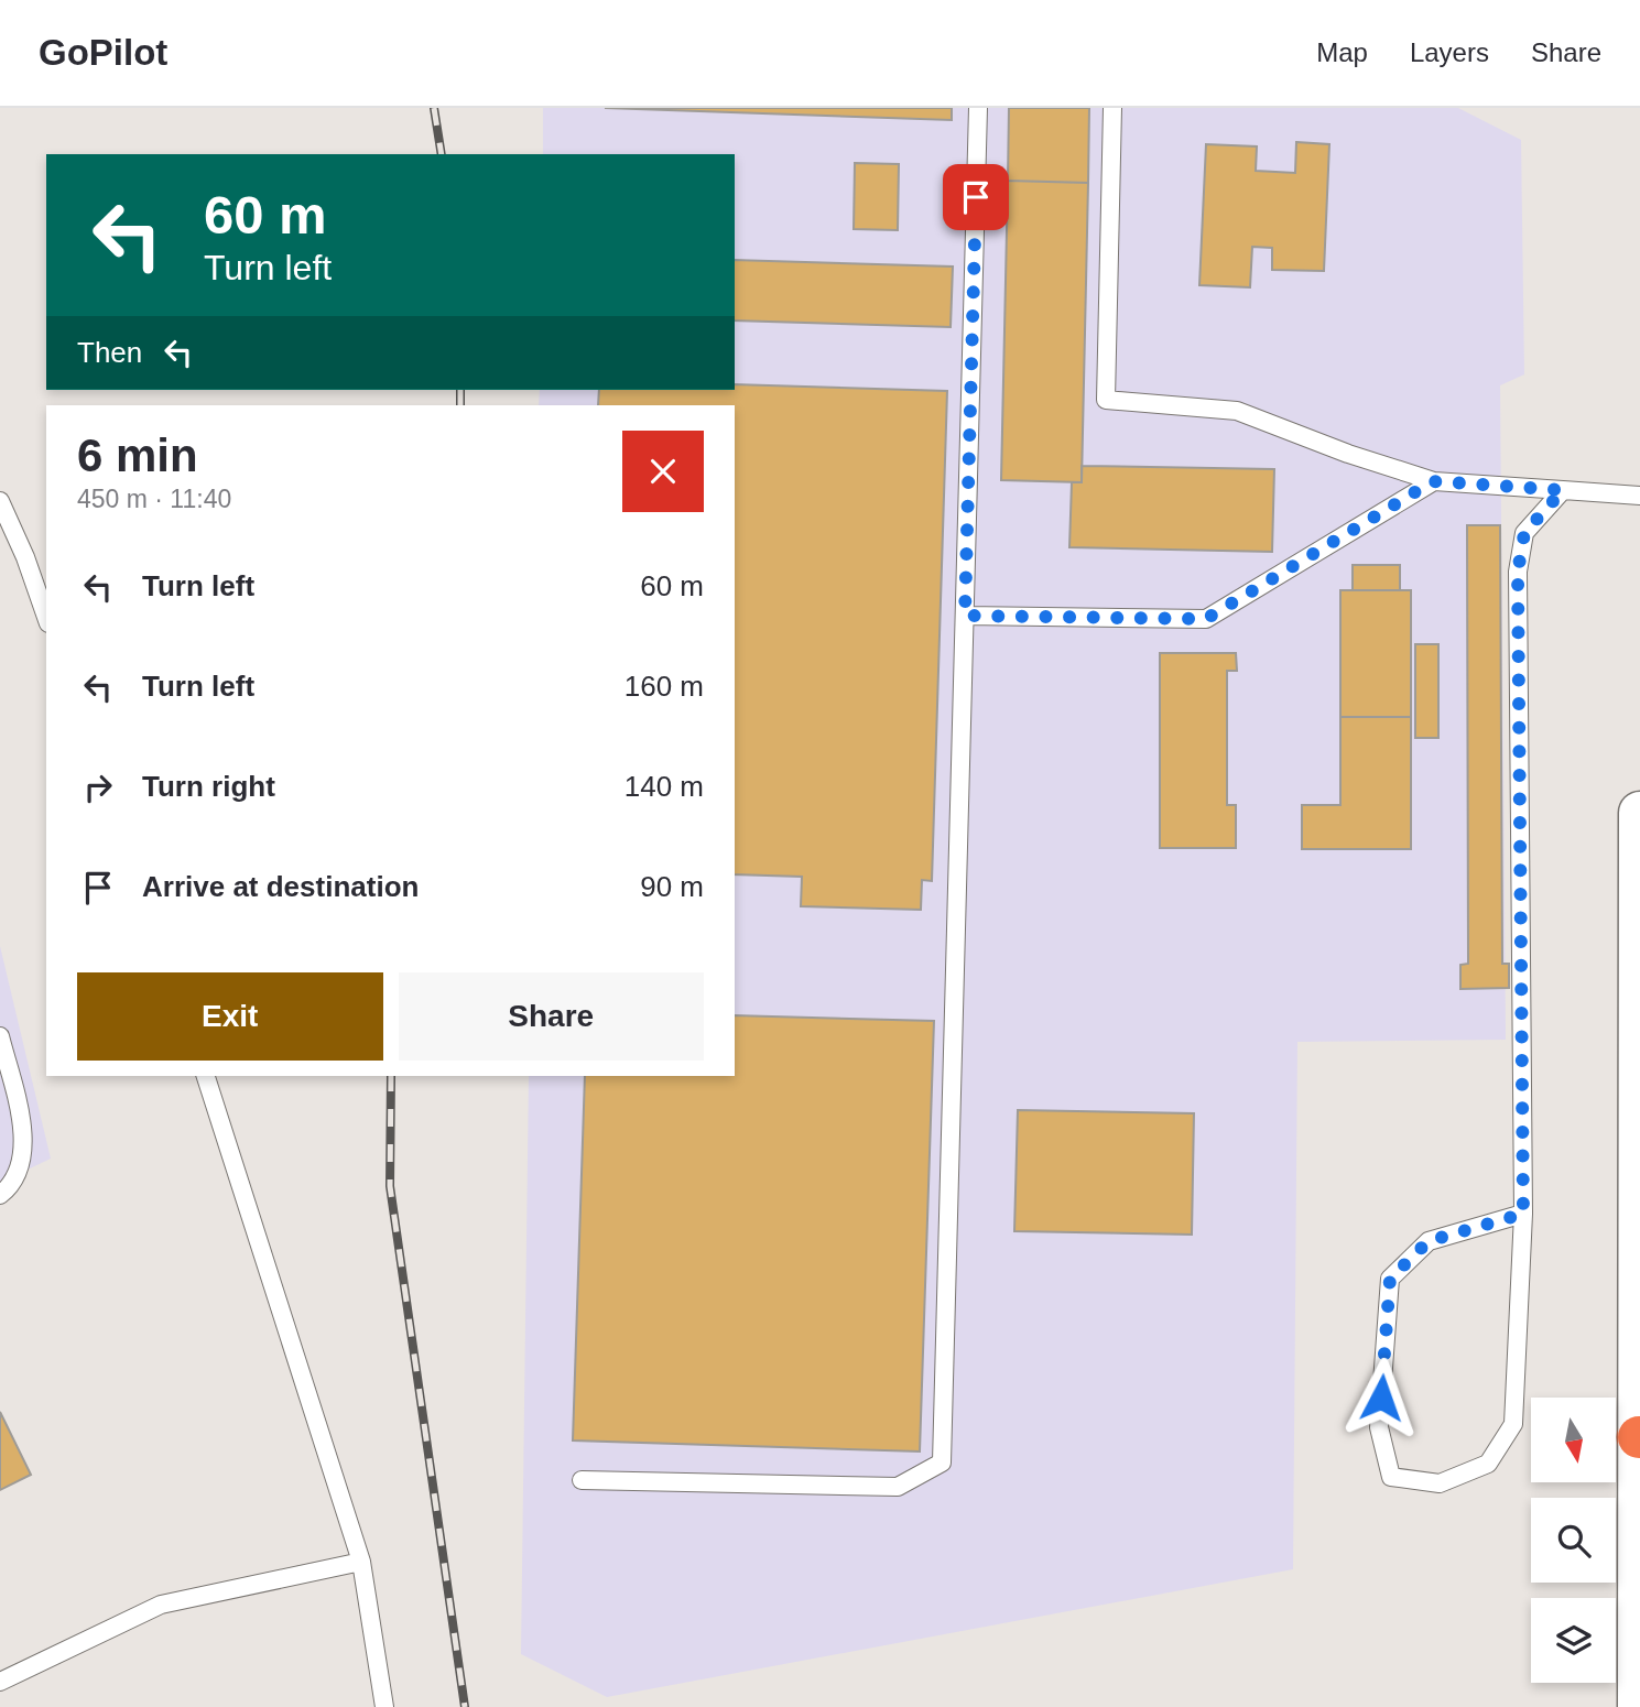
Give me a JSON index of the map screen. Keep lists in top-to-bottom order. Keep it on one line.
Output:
{"north":"bottom","page":{"header":"GoPilot","nav":["Map","Layers","Share"],"turn":["60 m","Turn left"],"then":"Then","heading":["6 min","450 m · 11:40"],"list":[{"name":"Turn left","value":"60 m"},{"name":"Turn left","value":"160 m"},{"name":"Turn right","value":"140 m"},{"name":"Arrive at destination","value":"90 m"}],"buttons":["Exit","Share"]}}
